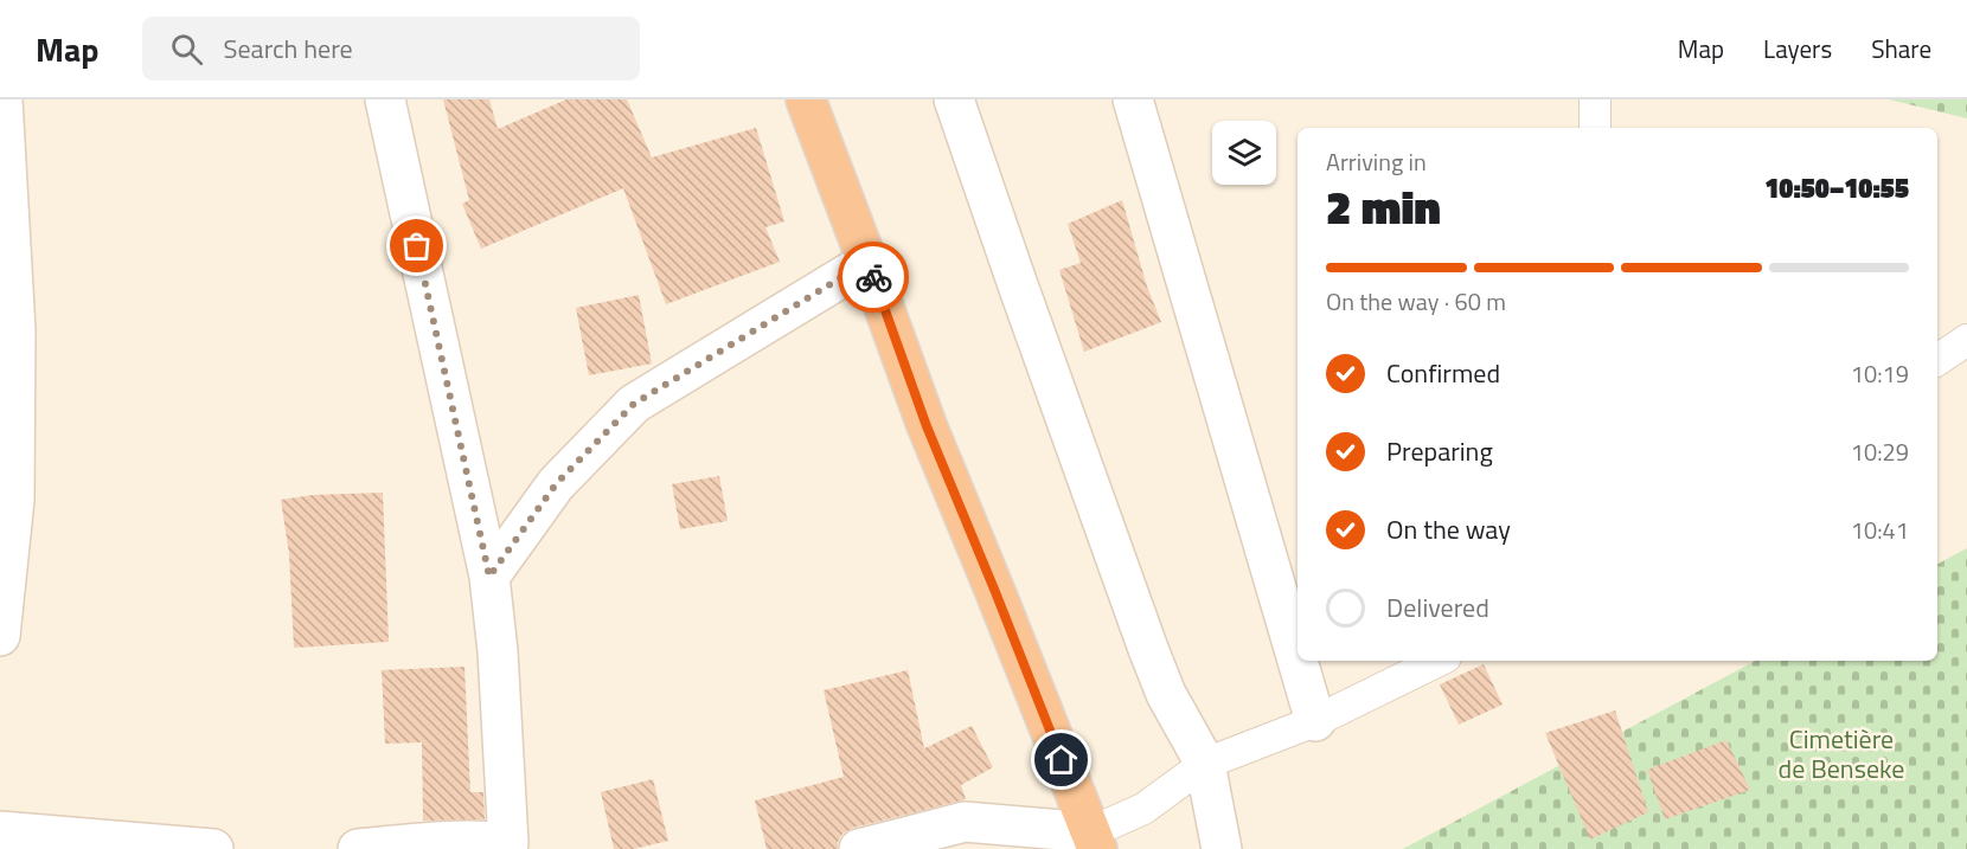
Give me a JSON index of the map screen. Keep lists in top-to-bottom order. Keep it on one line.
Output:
{"parks":["Cimetière de Benseke"],"page":{"header":"Map","search":"Search here","nav":["Map","Layers","Share"],"heading":["2 min","Arriving in","10:50–10:55"],"bar":"On the way · 60 m","list":[["Confirmed","10:19"],["Preparing","10:29"],["On the way","10:41"],"Delivered"]}}
